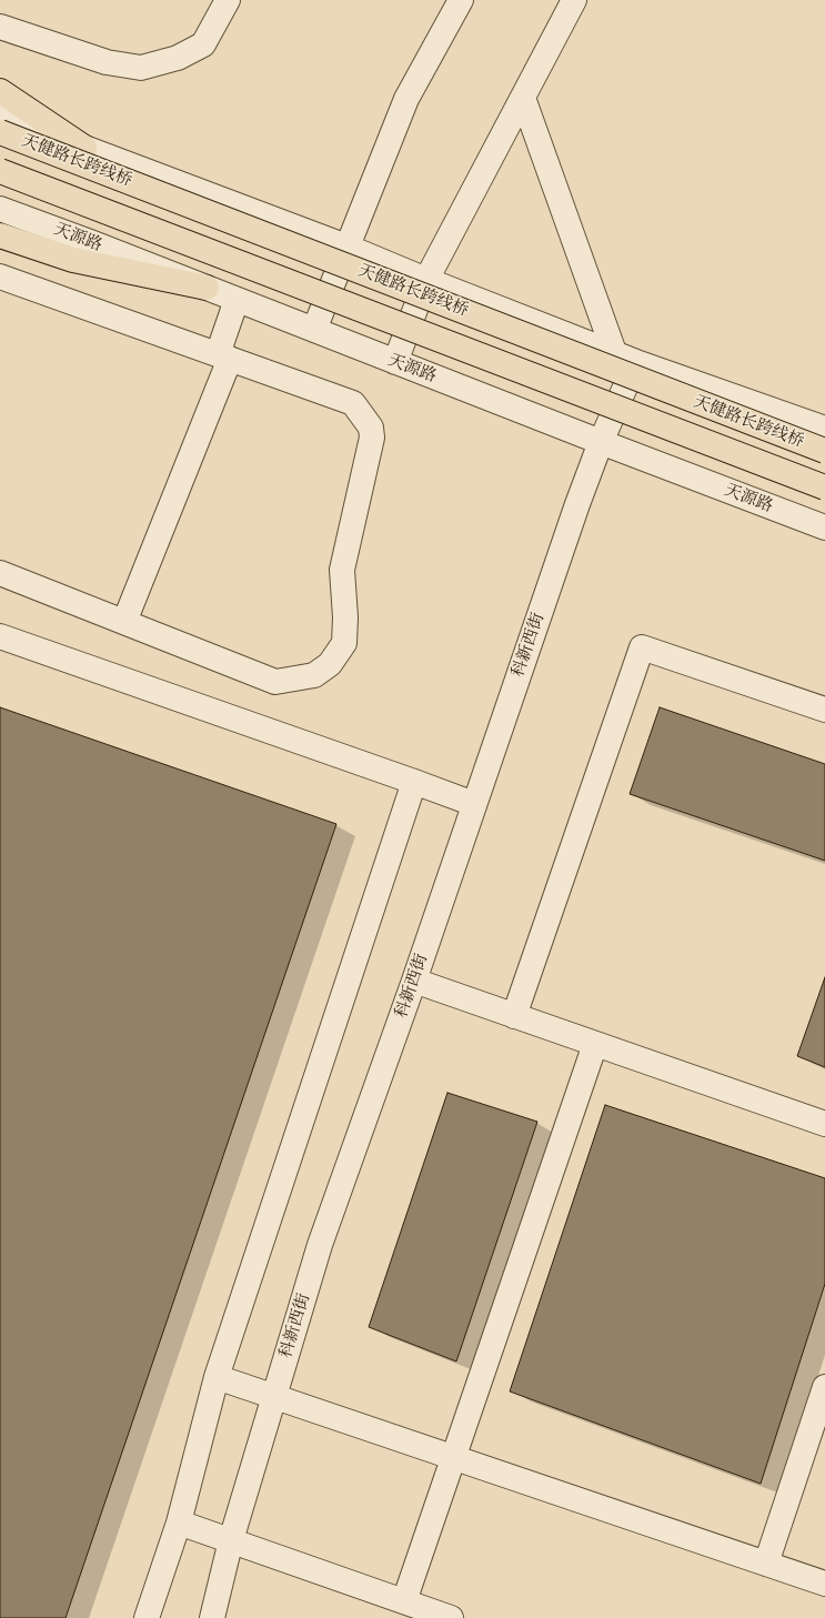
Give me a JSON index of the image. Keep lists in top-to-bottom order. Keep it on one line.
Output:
{"streets":{"main road":["天健路长跨线桥"],"street":["天源路","科新西街"]},"crossings":[["天源路","科新西街"]]}
